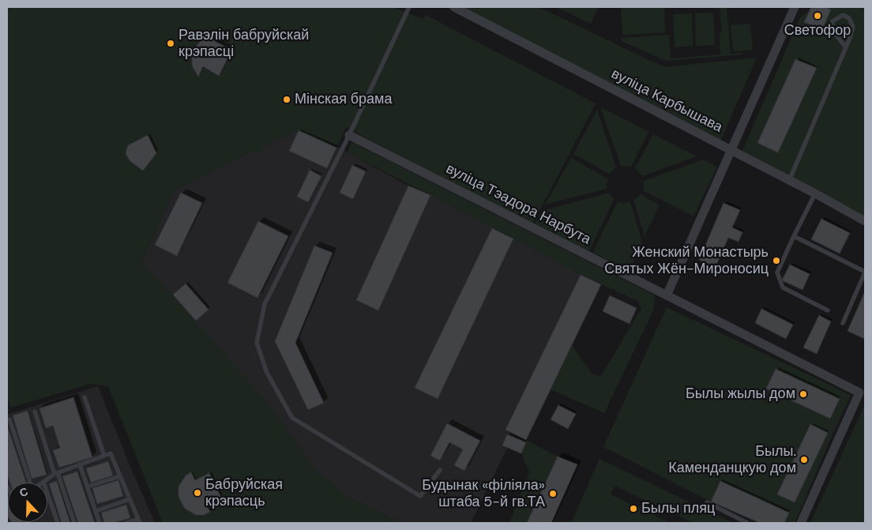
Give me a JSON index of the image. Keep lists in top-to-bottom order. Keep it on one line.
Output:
{"streets":{"street":["вуліца Карбышава","вуліца Тэадора Нарбута"]},"places":["Светофор","Равэлін бабруйскай крэпасці","Мінская брама","Женский Монастырь Святых Жён-Мироносиц","Былы жылы дом","Былы. Каменданцкую дом","Бабруйская крэпасць","Будынак «філіяла» штаба 5-й гв.ТА","Былы пляц"],"north":"top"}
